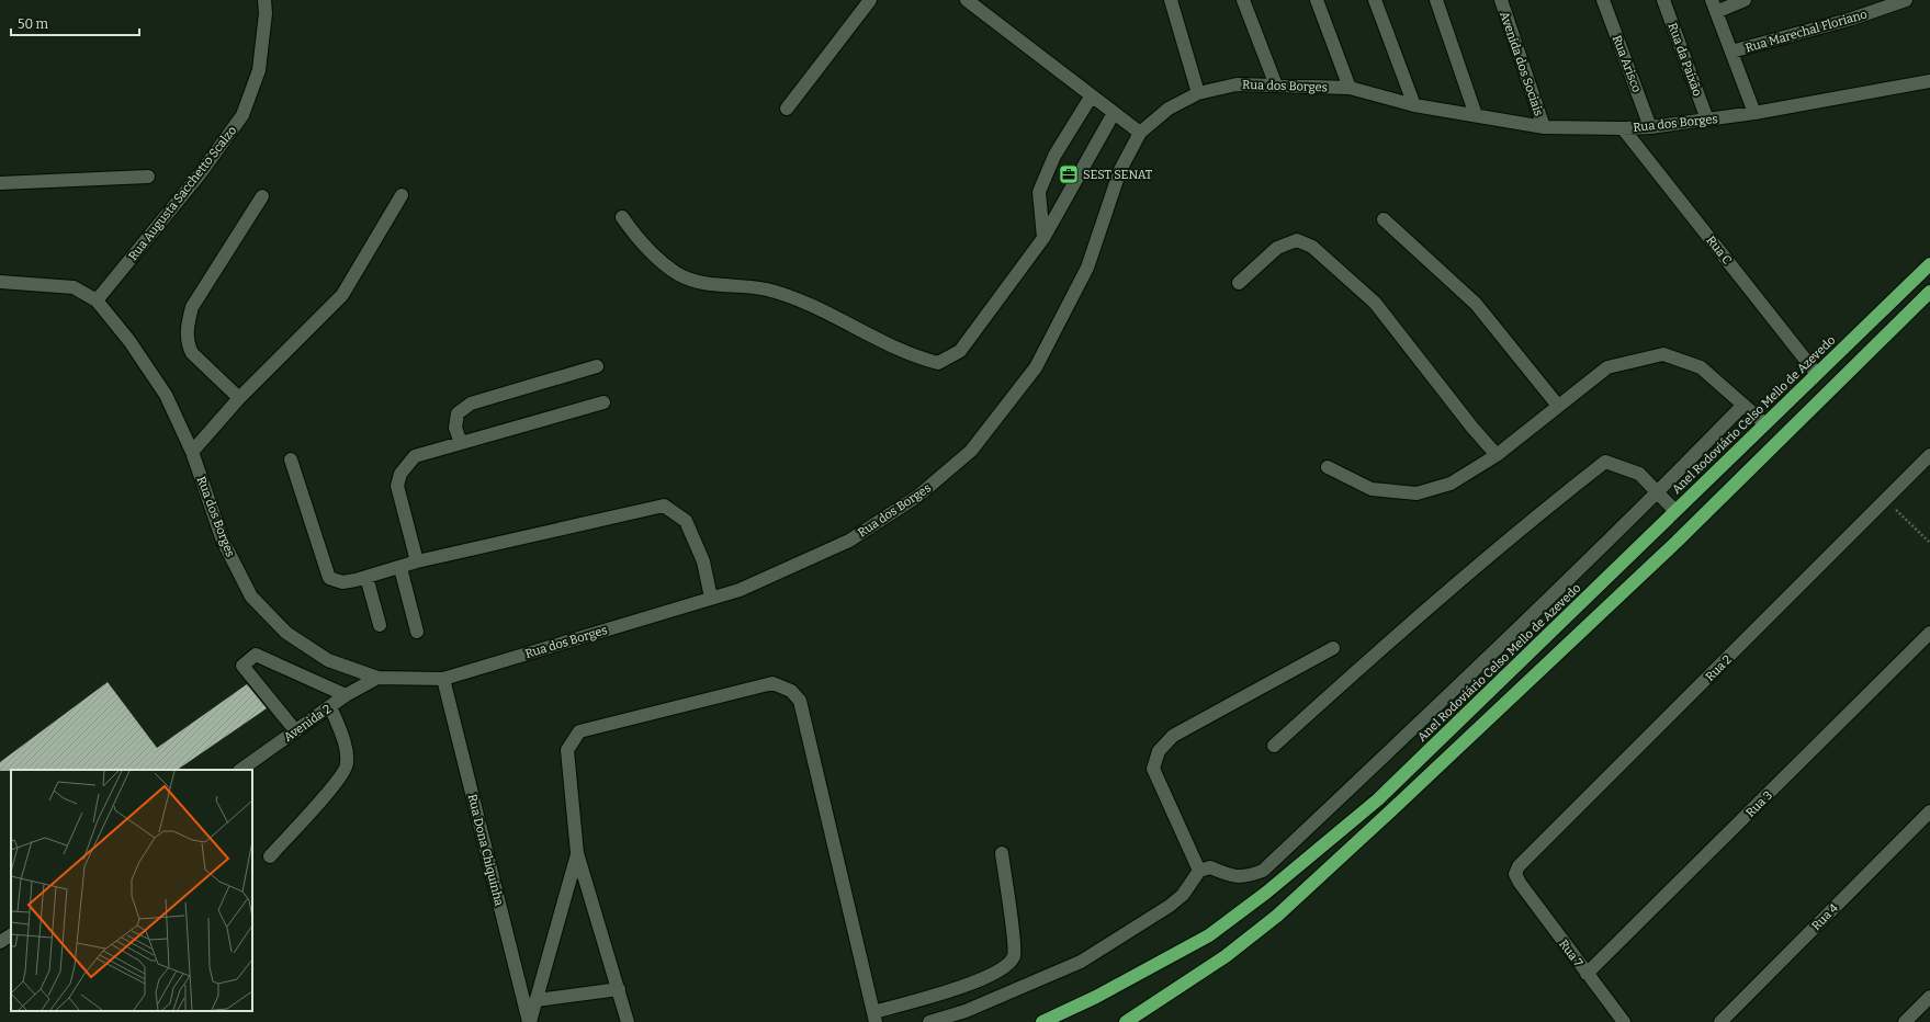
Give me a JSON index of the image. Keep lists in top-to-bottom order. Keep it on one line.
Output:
{"streets":{"highway":["Anel Rodoviário Celso Mello de Azevedo"],"street":["Rua Marechal Floriano","Rua da Paixão","Avenida dos Sociais","Rua Arisco","Rua dos Borges","Rua Augusta Sacchetto Scalzo","Rua C","Rua 2","Avenida 2","Rua 3","Rua Dona Chiquinha","Rua 4","Rua 7"]},"crossings":[["Rua da Paixão","Rua dos Borges"],["Avenida dos Sociais","Rua dos Borges"],["Rua Arisco","Rua dos Borges"],["Rua dos Borges","Rua Augusta Sacchetto Scalzo"],["Rua dos Borges","Rua C"],["Rua dos Borges","Avenida 2"],["Rua dos Borges","Rua Dona Chiquinha"],["Rua C","Anel Rodoviário Celso Mello de Azevedo"],["Rua 2","Rua 7"],["Rua 3","Rua 7"]],"places":{"office":["SEST SENAT"]},"scale_bar":"50 m"}
